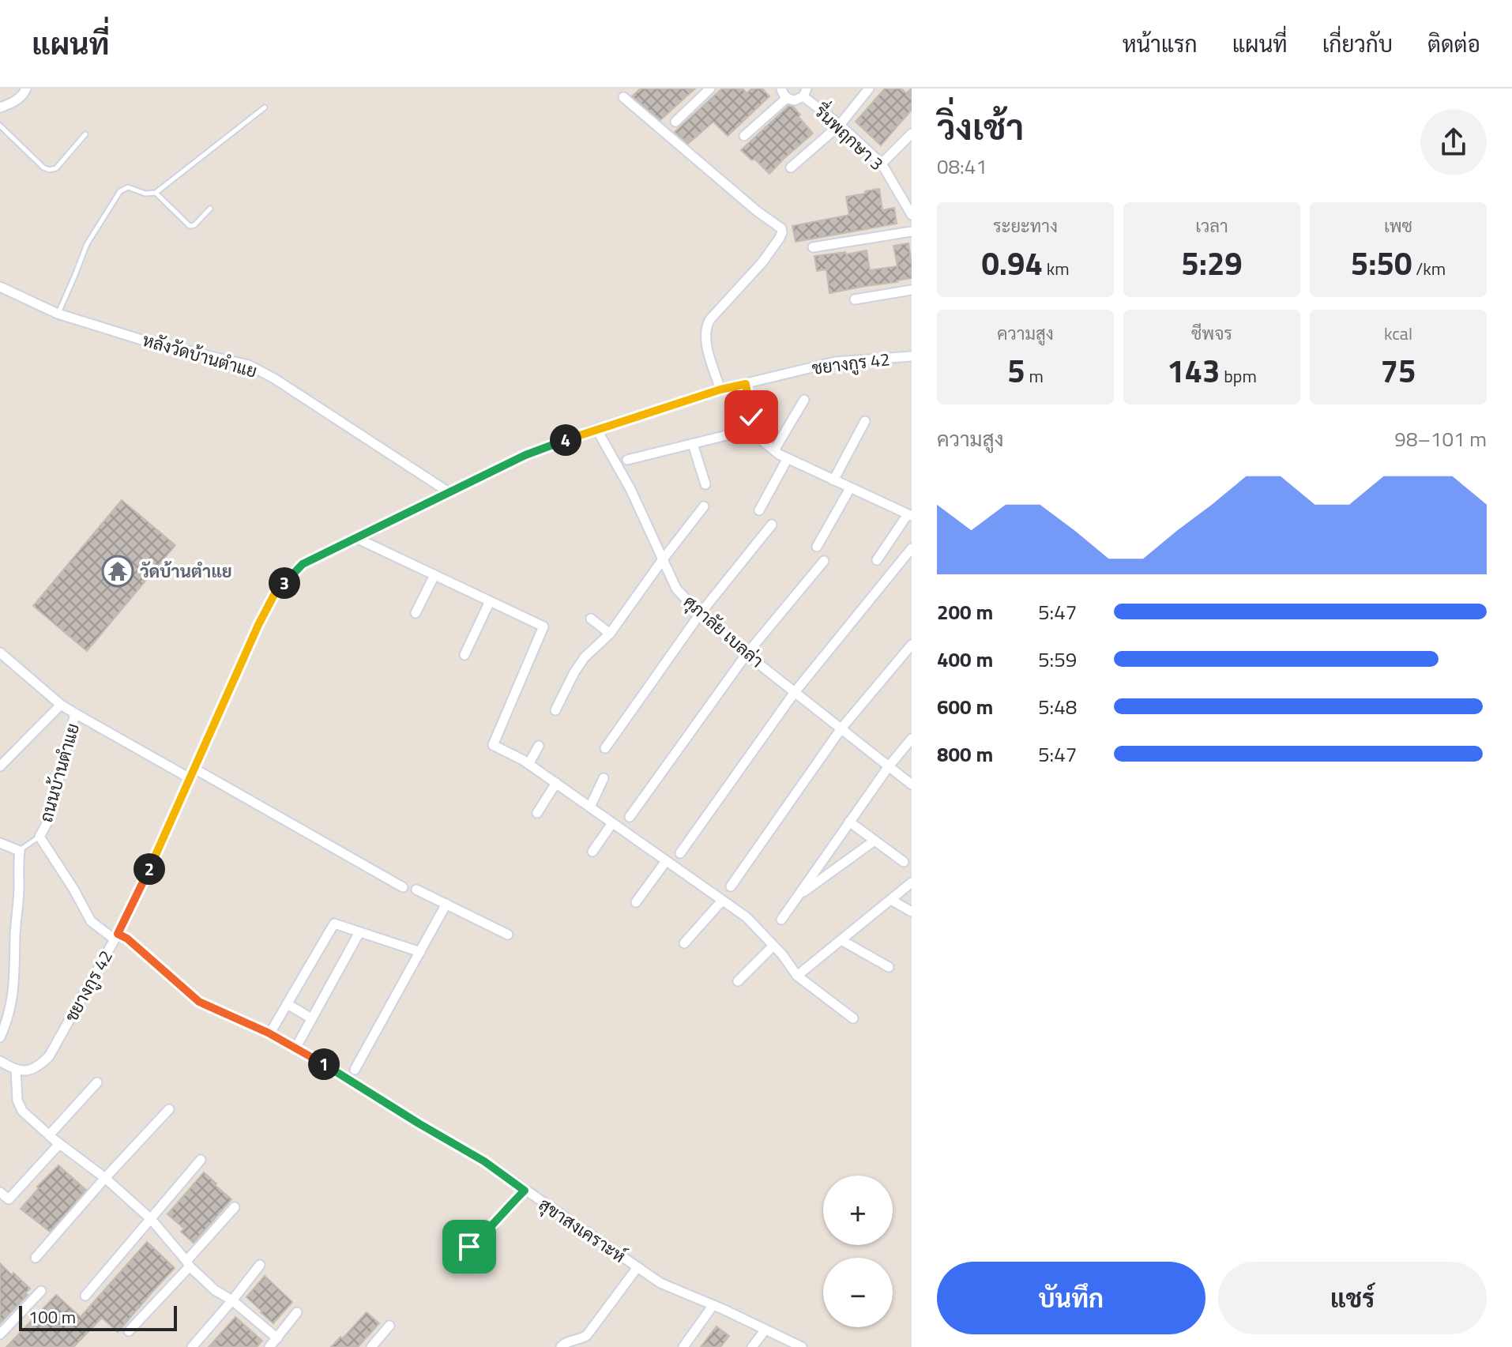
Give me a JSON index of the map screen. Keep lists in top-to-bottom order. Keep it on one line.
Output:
{"streets":{"street":["รื่นพฤกษา 3","หลังวัดบ้านตำแย","ชยางกูร 42","ศุภาลัย เบลล่า","ถนนบ้านตำแย","สุขาสงเคราะห์"]},"crossings":[["หลังวัดบ้านตำแย","ชยางกูร 42"],["ชยางกูร 42","ศุภาลัย เบลล่า"],["ชยางกูร 42","ถนนบ้านตำแย"],["ชยางกูร 42","สุขาสงเคราะห์"],["ถนนบ้านตำแย","สุขาสงเคราะห์"]],"places":{"temple":["วัดบ้านตำแย"]},"scale_bar":"100 m","page":{"header":"แผนที่","nav":["หน้าแรก","แผนที่","เกี่ยวกับ","ติดต่อ"],"heading":["วิ่งเช้า","08:41"],"stats":[["ระยะทาง","0.94 km"],["เวลา","5:29"],["เพซ","5:50 /km"],["ความสูง","5 m"],["ชีพจร","143 bpm"],["kcal","75"]],"chart":["ความสูง","98–101 m"],"pins":["4","3","2","1"],"list":[{"name":"200 m","note":"5:47"},{"name":"400 m","note":"5:59"},{"name":"600 m","note":"5:48"},{"name":"800 m","note":"5:47"}],"map_buttons":["+","−"],"buttons":["บันทึก","แชร์"],"scale":"100 m"}}
